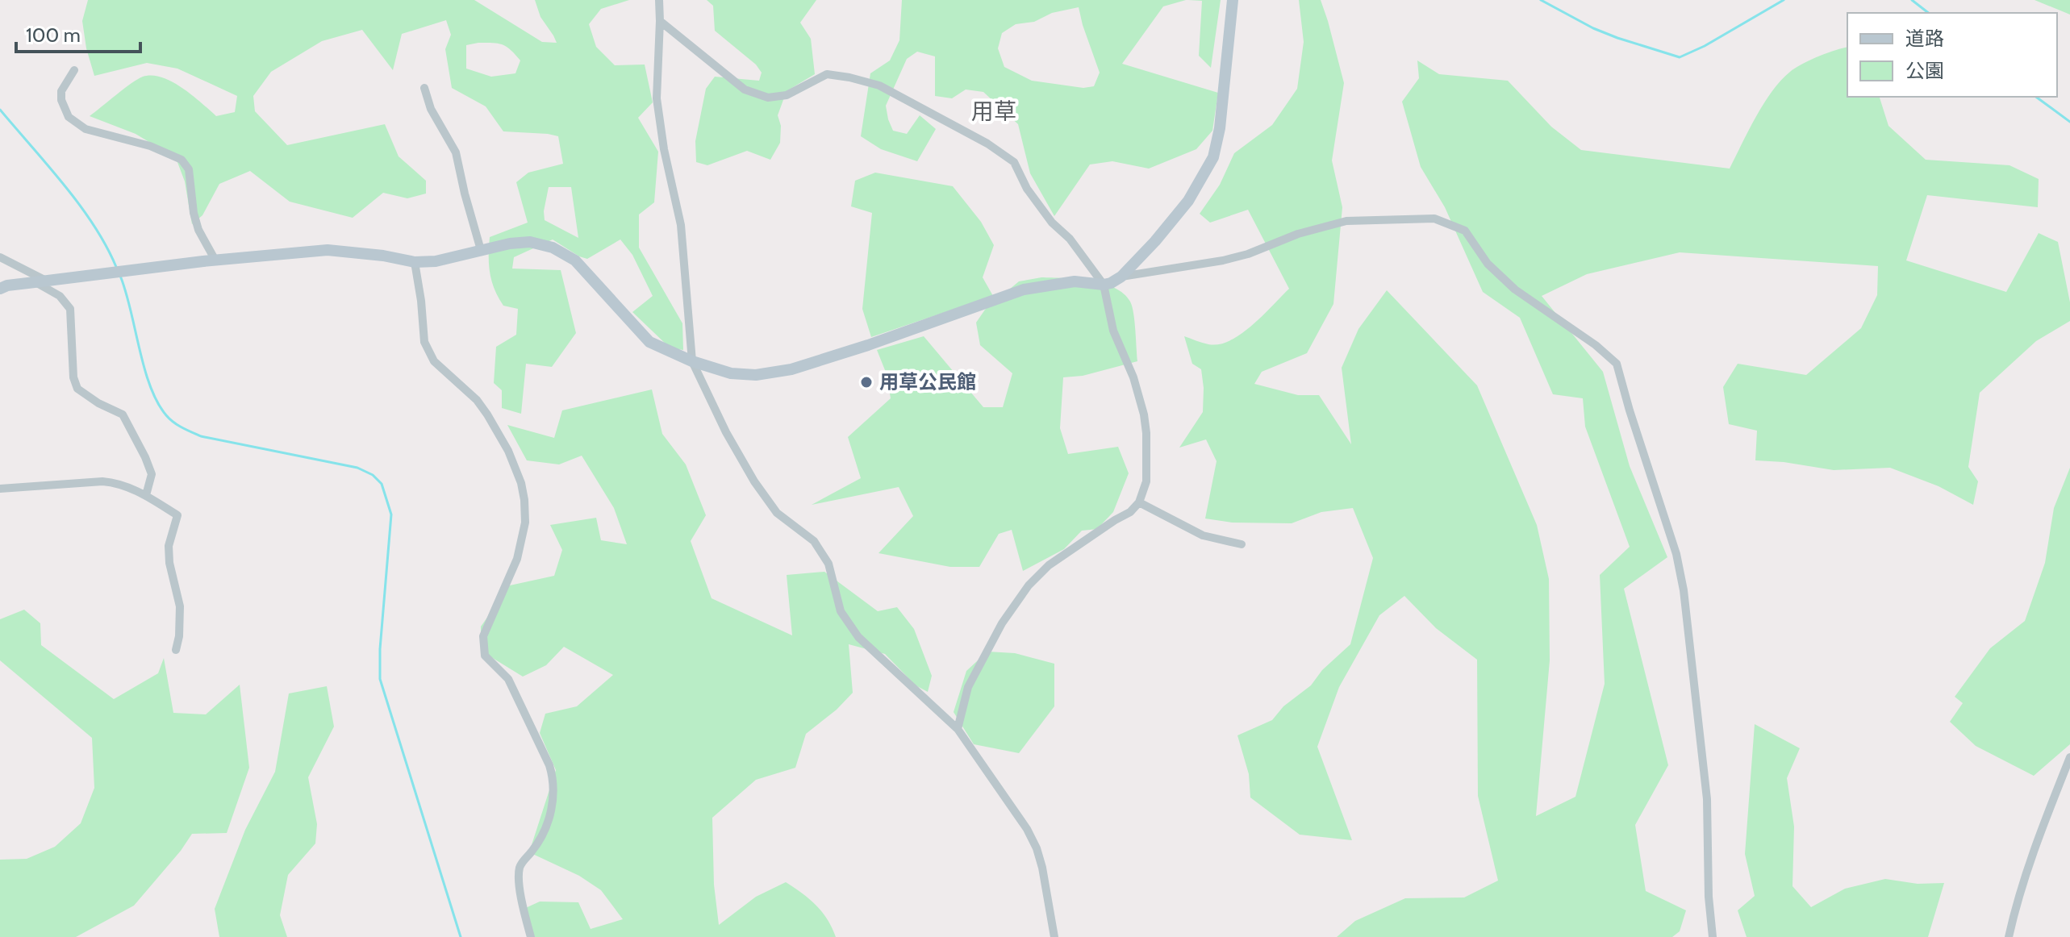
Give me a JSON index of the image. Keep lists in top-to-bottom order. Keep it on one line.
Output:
{"districts":["用草"],"places":["用草公民館"],"legend":["道路","公園"],"scale_bar":"100 m"}
